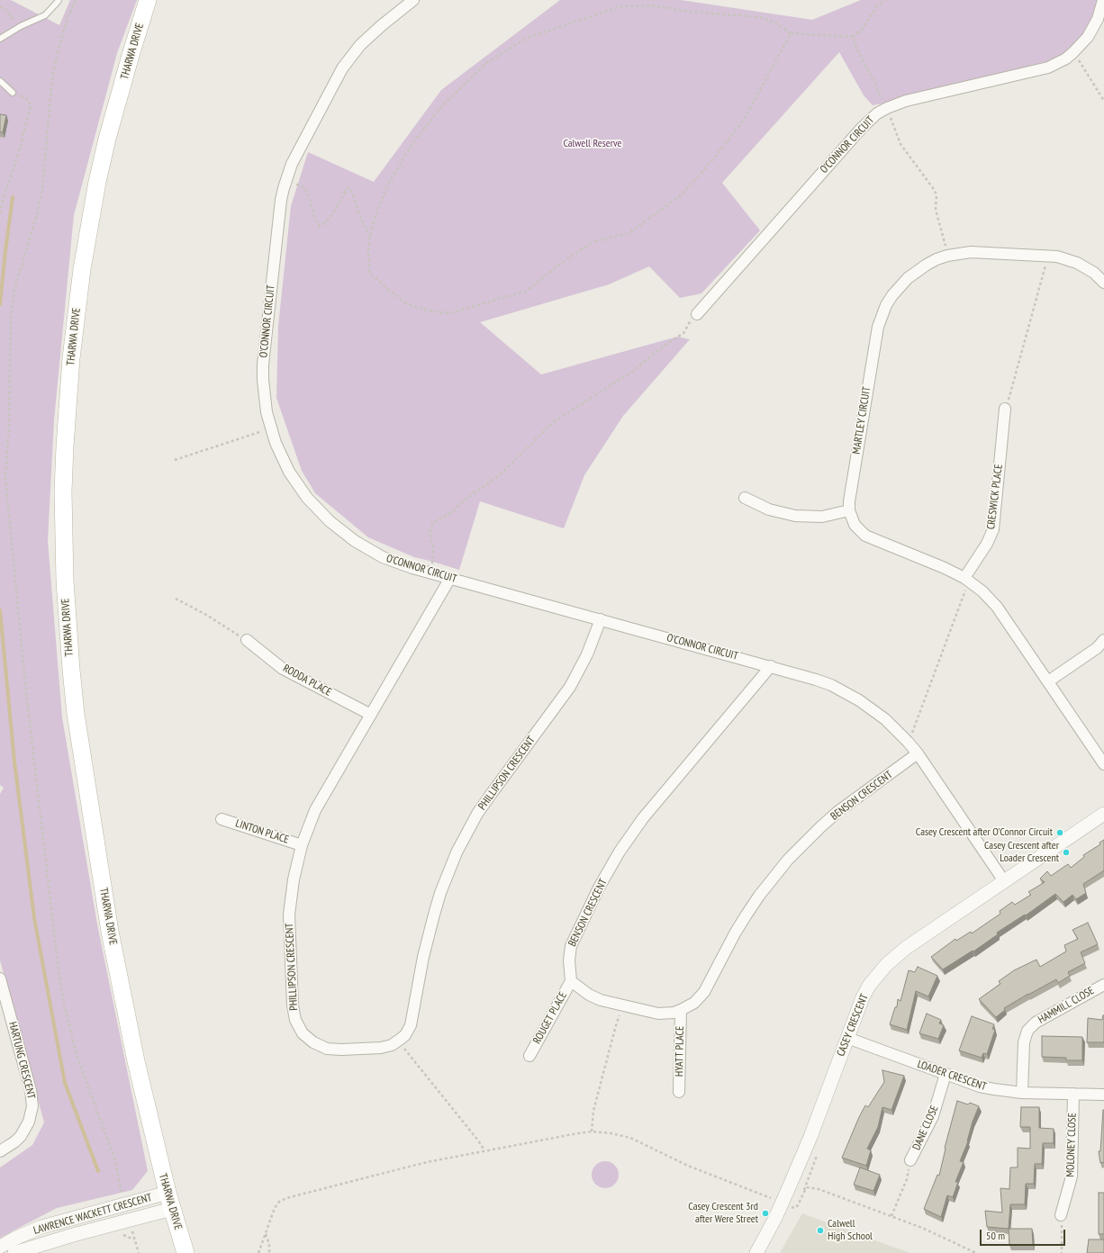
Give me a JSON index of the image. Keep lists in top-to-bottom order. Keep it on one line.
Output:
{"streets":{"main road":["THARWA DRIVE"],"street":["O'CONNOR CIRCUIT","MARTLEY CIRCUIT","CRESWICK PLACE","RODDA PLACE","PHILLIPSON CRESCENT","BENSON CRESCENT","LINTON PLACE","HAMMILL CLOSE","ROUGET PLACE","CASEY CRESCENT","HYATT PLACE","HARTUNG CRESCENT","LOADER CRESCENT","DANE CLOSE","MOLONEY CLOSE","LAWRENCE WACKETT CRESCENT"]},"crossings":[["THARWA DRIVE","LAWRENCE WACKETT CRESCENT"],["O'CONNOR CIRCUIT","PHILLIPSON CRESCENT"],["O'CONNOR CIRCUIT","BENSON CRESCENT"],["O'CONNOR CIRCUIT","CASEY CRESCENT"],["RODDA PLACE","PHILLIPSON CRESCENT"],["PHILLIPSON CRESCENT","LINTON PLACE"],["BENSON CRESCENT","ROUGET PLACE"],["BENSON CRESCENT","HYATT PLACE"],["HAMMILL CLOSE","LOADER CRESCENT"],["CASEY CRESCENT","LOADER CRESCENT"],["LOADER CRESCENT","DANE CLOSE"],["LOADER CRESCENT","MOLONEY CLOSE"]],"parks":["Calwell Reserve"],"places":["Casey Crescent after O'Connor Circuit","Casey Crescent after Loader Crescent","Casey Crescent 3rd after Were Street","Calwell High School"],"scale_bar":"50 m"}
